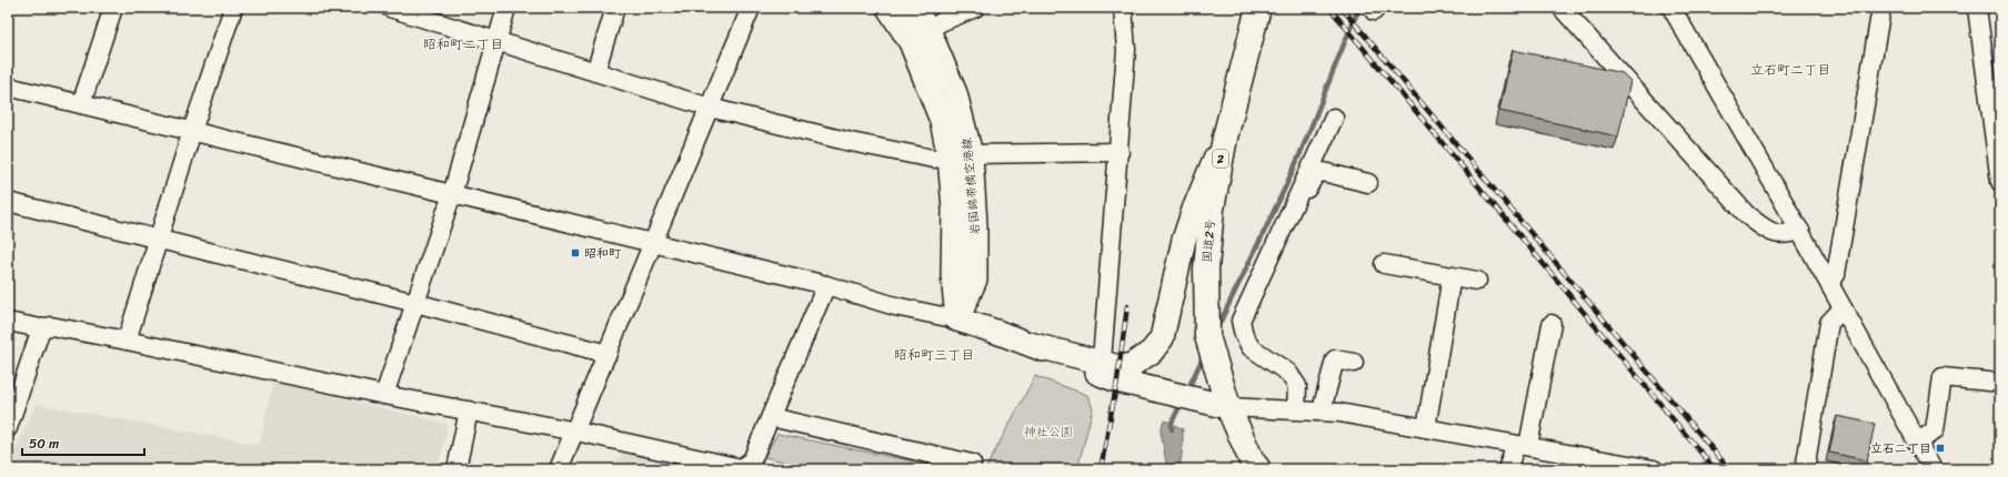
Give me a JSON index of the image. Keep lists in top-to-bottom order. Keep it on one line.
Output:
{"streets":{"highway":["2","国道2号"],"main road":["岩国錦帯橋空港線"]},"districts":["昭和町二丁目","立石町二丁目","昭和町三丁目"],"parks":["神社公園"],"places":{"transit":["昭和町","立石二丁目"]},"scale_bar":"50 m"}
